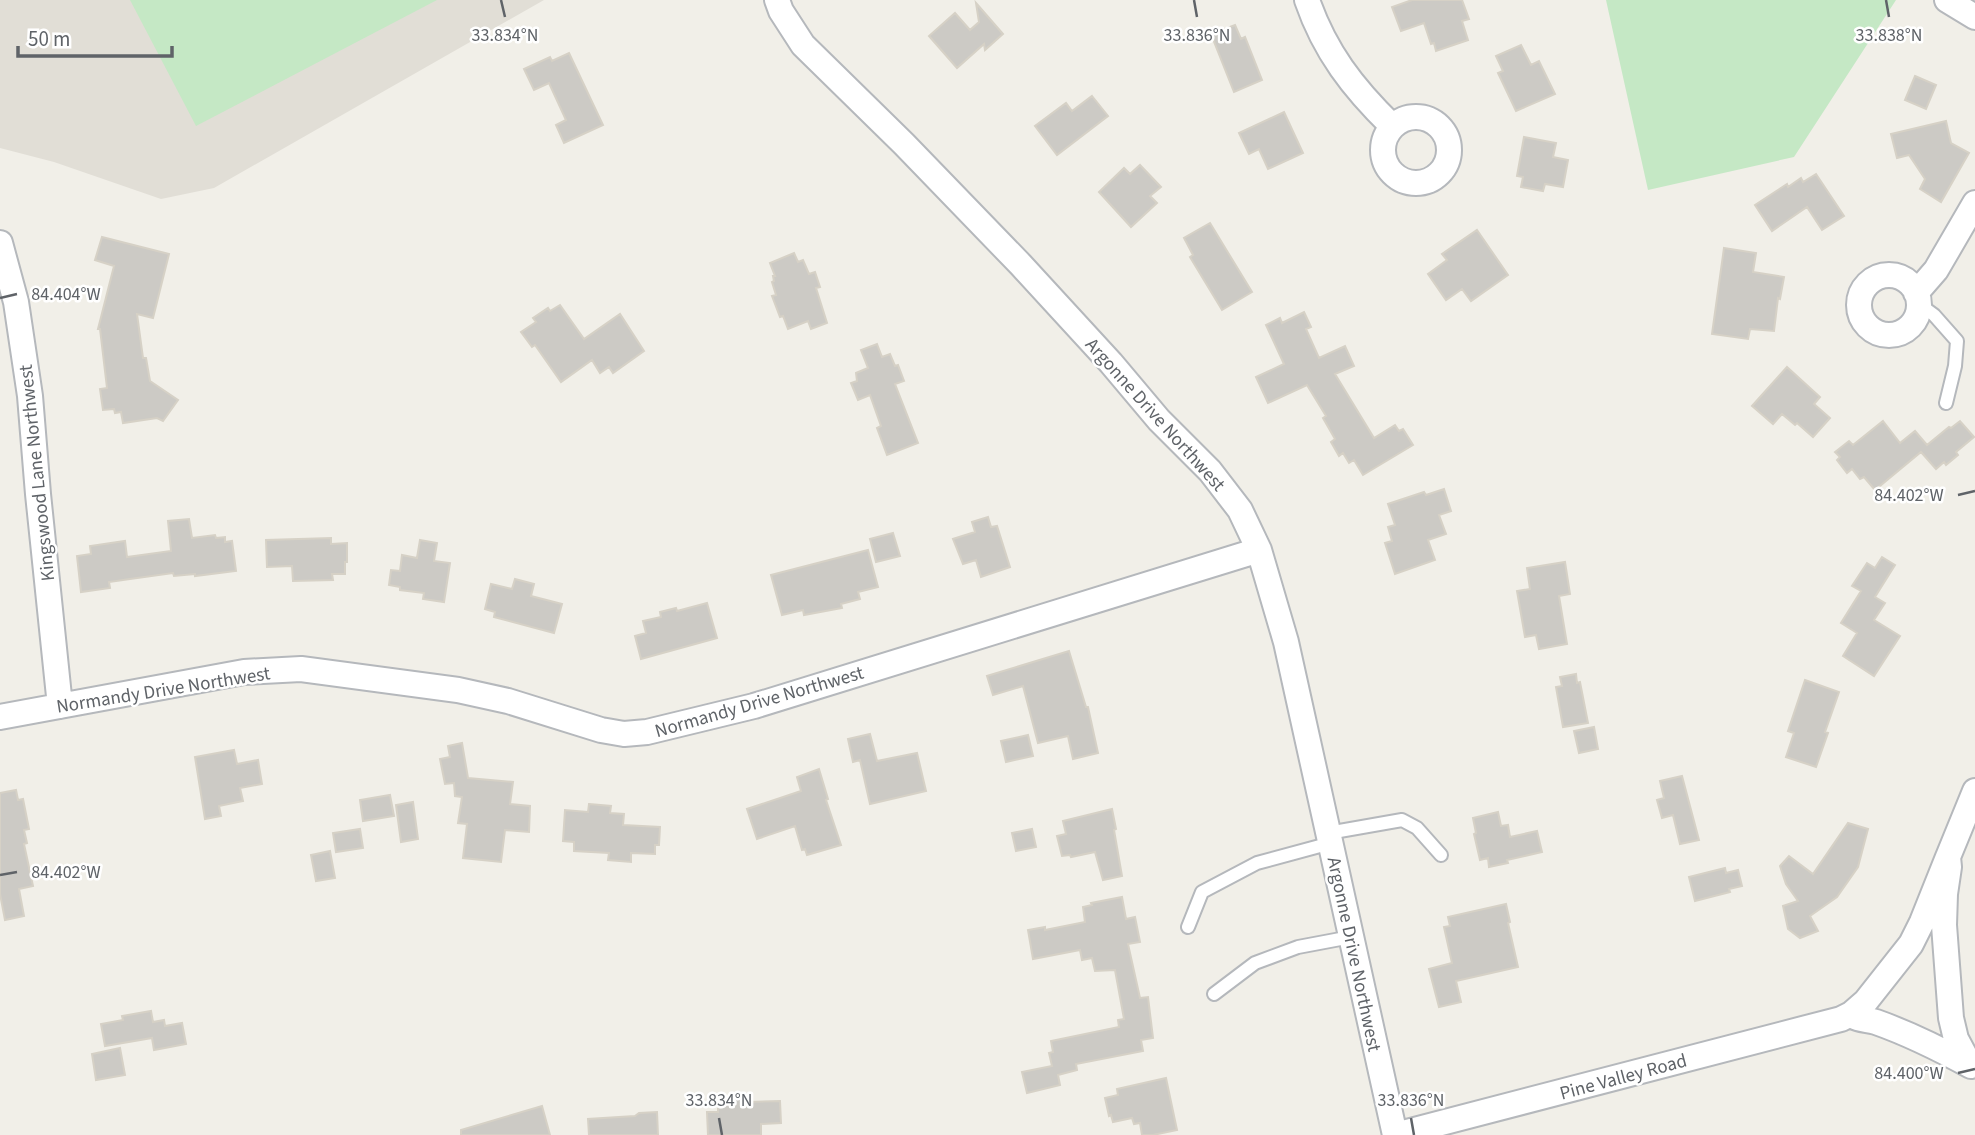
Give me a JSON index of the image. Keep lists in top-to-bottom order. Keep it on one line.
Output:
{"streets":{"street":["Argonne Drive Northwest","Kingswood Lane Northwest","Normandy Drive Northwest","Pine Valley Road"]},"crossings":[["Argonne Drive Northwest","Normandy Drive Northwest"],["Argonne Drive Northwest","Pine Valley Road"],["Kingswood Lane Northwest","Normandy Drive Northwest"]],"scale_bar":"50 m","coordinates":["33.834°N","33.836°N","33.838°N","84.404°W","84.402°W","84.400°W"]}
